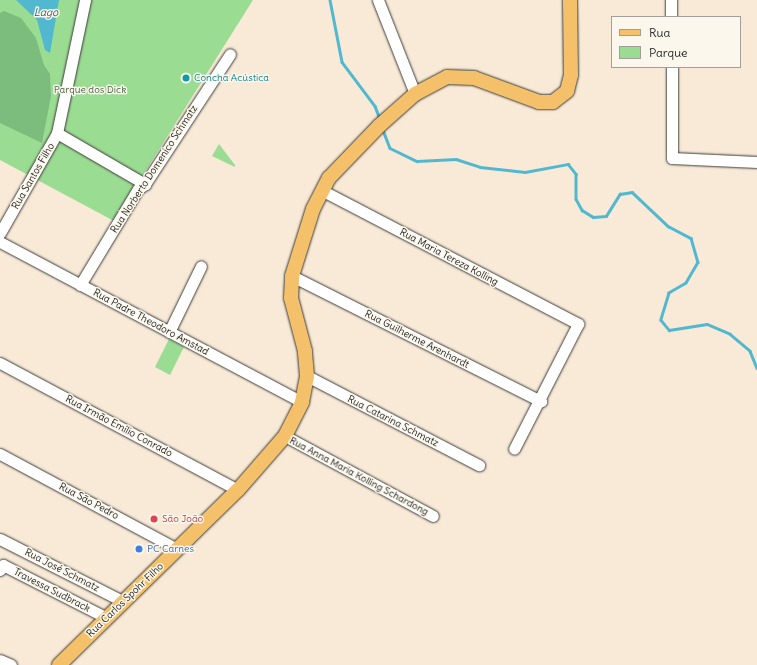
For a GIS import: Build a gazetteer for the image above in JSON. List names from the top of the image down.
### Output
{
  "streets": {
    "main road": ["Rua Carlos Spohr Filho"],
    "street": [
      "Rua Norberto Domenico Schmatz",
      "Rua Santos Filho",
      "Rua Maria Tereza Kolling",
      "Rua Padre Theodoro Amstad",
      "Rua Guilherme Arenhardt",
      "Rua Catarina Schmatz",
      "Rua Irmão Emílio Conrado",
      "Rua Anna Maria Kolling Schardong",
      "Rua São Pedro",
      "Rua José Schmatz",
      "Travessa Sudbrack"
    ]
  },
  "crossings": [
    ["Rua Norberto Domenico Schmatz", "Rua Padre Theodoro Amstad"],
    ["Rua Maria Tereza Kolling", "Rua Guilherme Arenhardt"],
    ["Rua Maria Tereza Kolling", "Rua Carlos Spohr Filho"],
    ["Rua Padre Theodoro Amstad", "Rua Carlos Spohr Filho"],
    ["Rua Guilherme Arenhardt", "Rua Carlos Spohr Filho"],
    ["Rua Catarina Schmatz", "Rua Carlos Spohr Filho"],
    ["Rua Irmão Emílio Conrado", "Rua Carlos Spohr Filho"],
    ["Rua Anna Maria Kolling Schardong", "Rua Carlos Spohr Filho"],
    ["Rua São Pedro", "Rua Carlos Spohr Filho"],
    ["Rua José Schmatz", "Rua Carlos Spohr Filho"],
    ["Travessa Sudbrack", "Rua Carlos Spohr Filho"]
  ],
  "water": ["Lago"],
  "parks": ["Parque dos Dick"],
  "places": ["Concha Acústica", "São João", "PC Carnes"],
  "legend": ["Rua", "Parque"]
}
